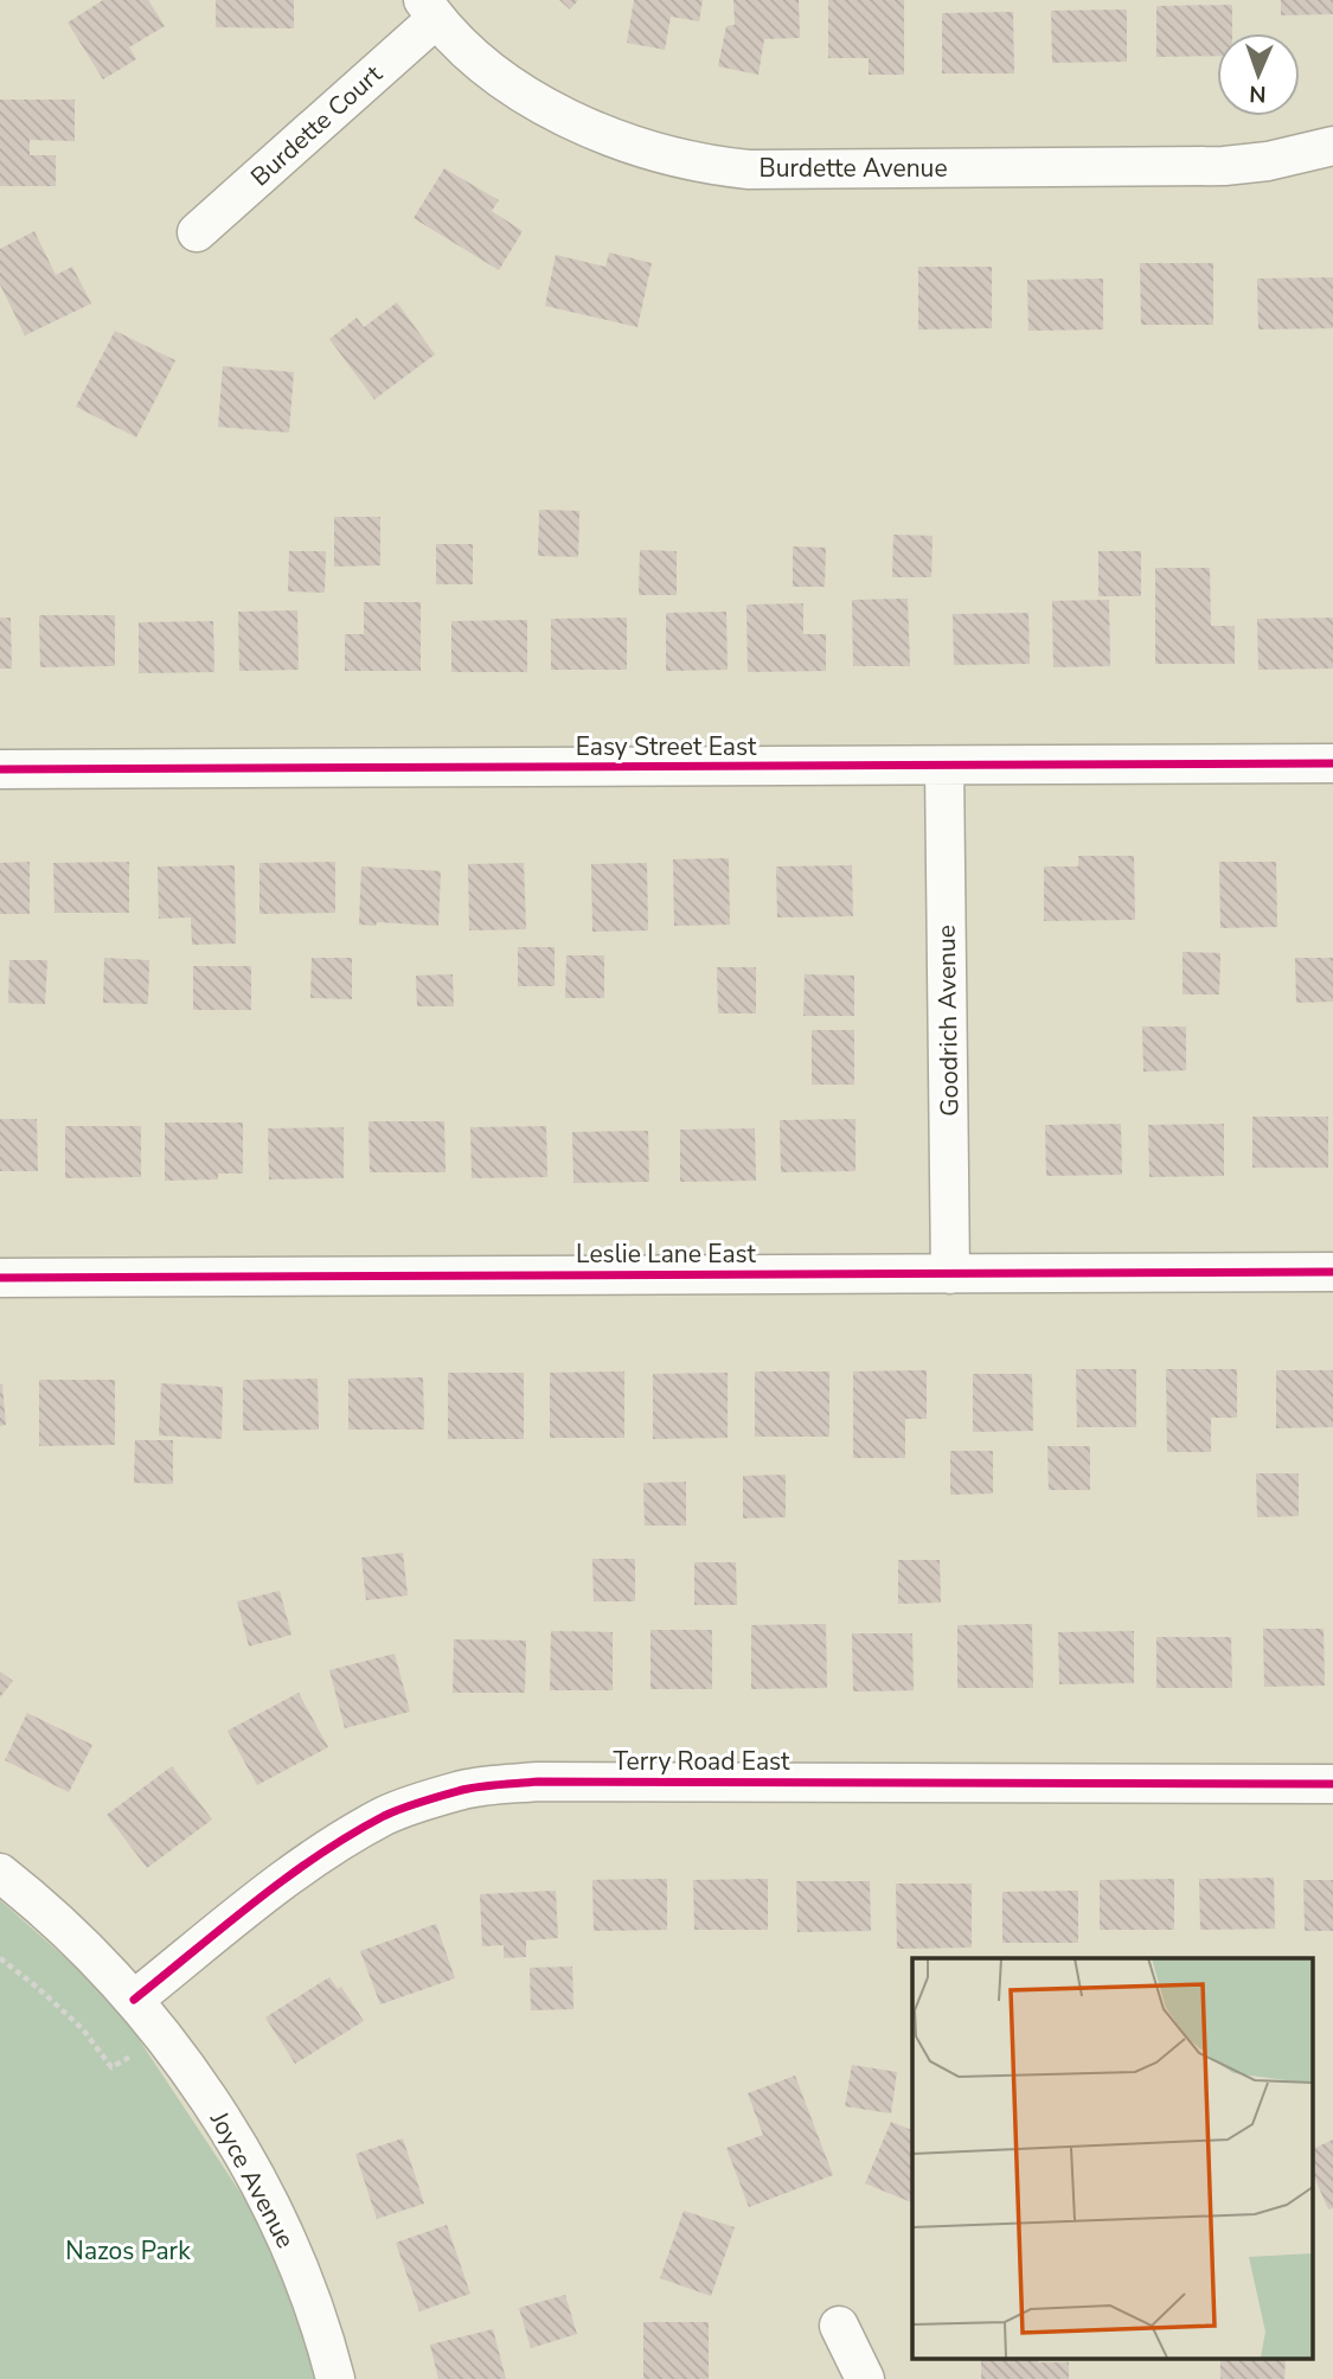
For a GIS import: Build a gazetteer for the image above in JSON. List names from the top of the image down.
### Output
{
  "streets": {
    "street": [
      "Burdette Court",
      "Burdette Avenue",
      "Easy Street East",
      "Goodrich Avenue",
      "Leslie Lane East",
      "Terry Road East",
      "Joyce Avenue"
    ]
  },
  "crossings": [
    ["Burdette Court", "Burdette Avenue"],
    ["Easy Street East", "Goodrich Avenue"],
    ["Goodrich Avenue", "Leslie Lane East"],
    ["Terry Road East", "Joyce Avenue"]
  ],
  "parks": ["Nazos Park"],
  "north": "bottom"
}
